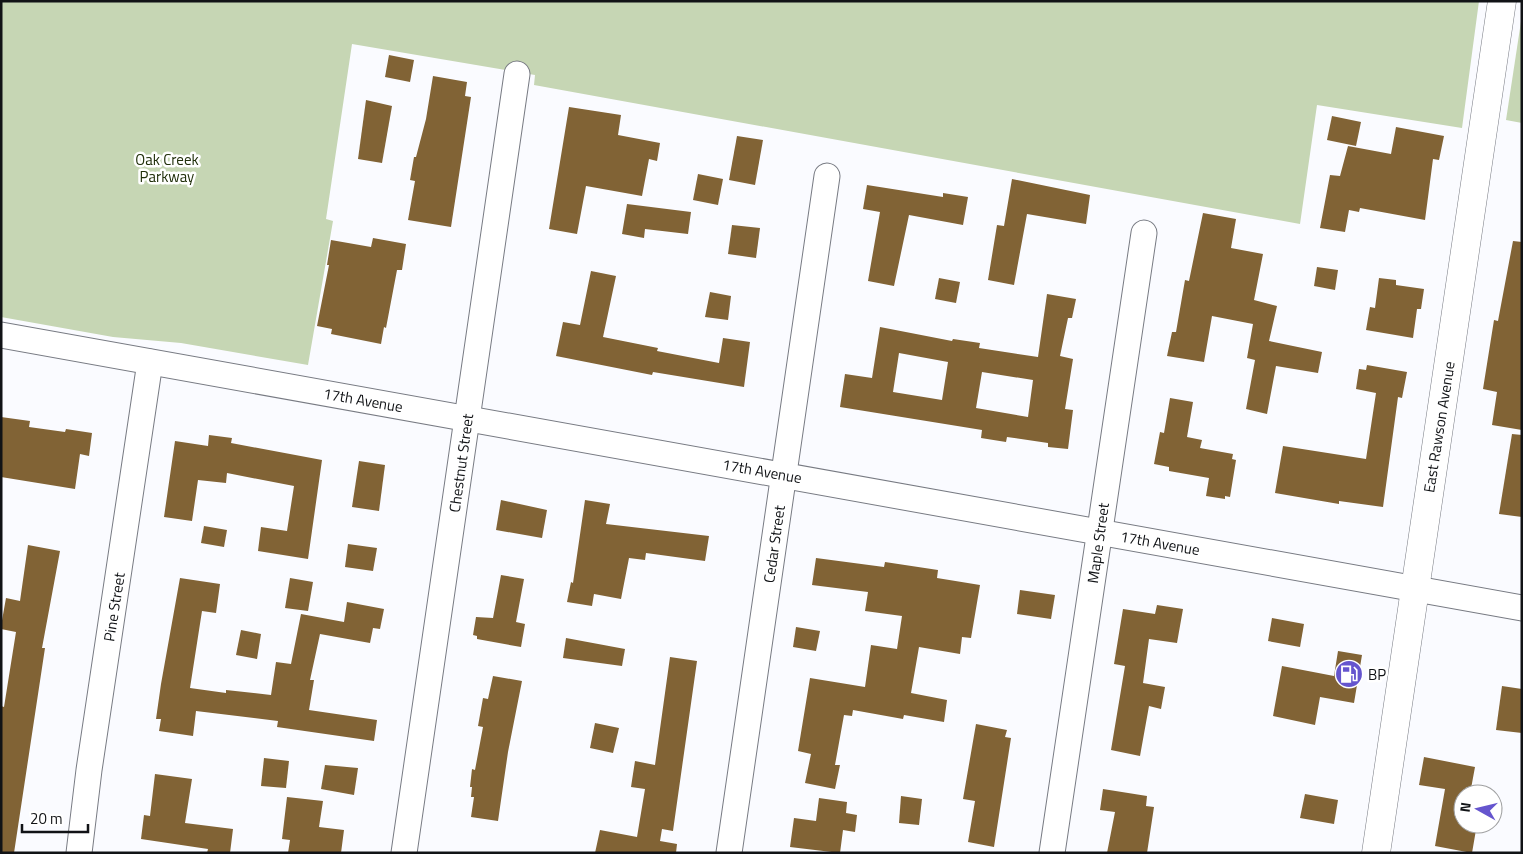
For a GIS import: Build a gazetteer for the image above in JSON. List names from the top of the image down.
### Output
{
  "streets": {
    "main road": ["East Rawson Avenue"],
    "street": [
      "17th Avenue",
      "Chestnut Street",
      "Maple Street",
      "Cedar Street",
      "Pine Street"
    ]
  },
  "crossings": [
    ["17th Avenue", "East Rawson Avenue"],
    ["17th Avenue", "Chestnut Street"],
    ["17th Avenue", "Maple Street"],
    ["17th Avenue", "Cedar Street"],
    ["17th Avenue", "Pine Street"]
  ],
  "parks": ["Oak Creek Parkway"],
  "places": {
    "fuel station": ["BP"]
  },
  "scale_bar": "20 m",
  "north": "left"
}
